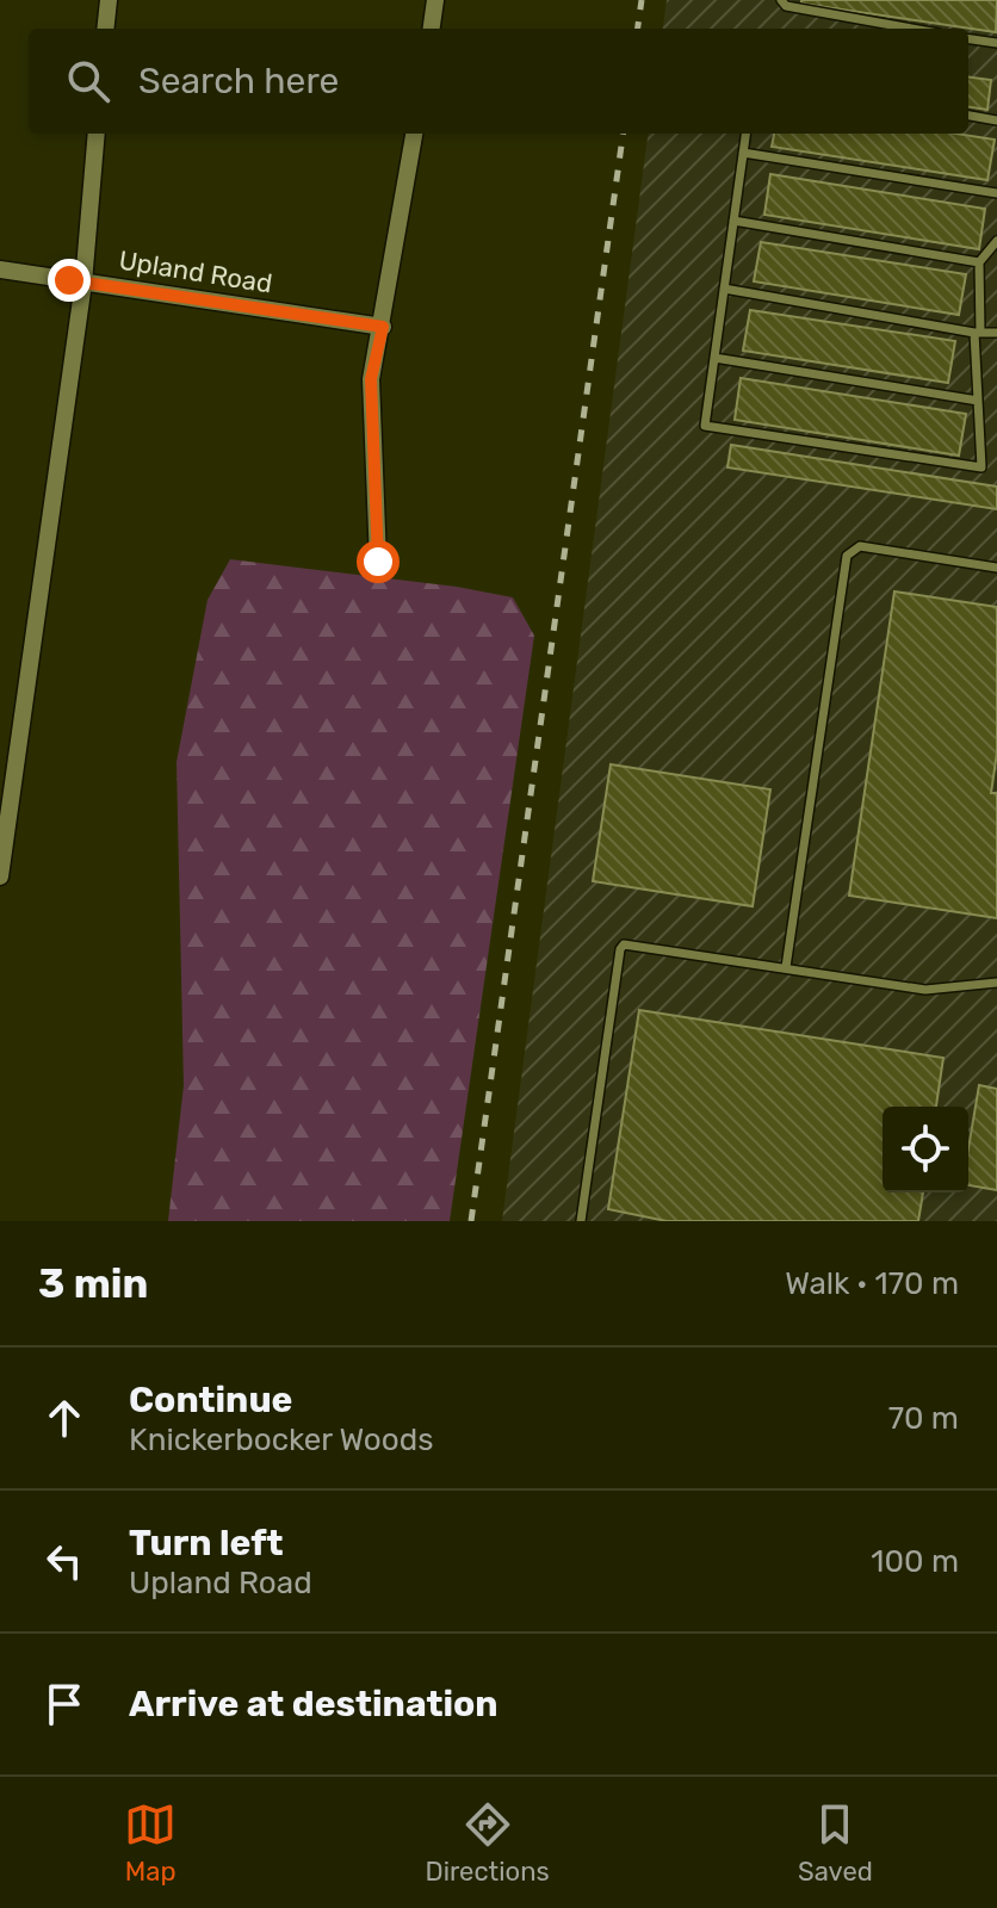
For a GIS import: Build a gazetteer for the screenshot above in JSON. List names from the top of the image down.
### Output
{
  "streets": {
    "street": ["Upland Road"]
  },
  "page": {
    "search": "Search here",
    "heading": ["3 min", "Walk · 170 m"],
    "list": [
      ["Continue", "Knickerbocker Woods", "70 m"],
      ["Turn left", "Upland Road", "100 m"],
      "Arrive at destination"
    ],
    "nav": ["Map", "Directions", "Saved"]
  }
}
